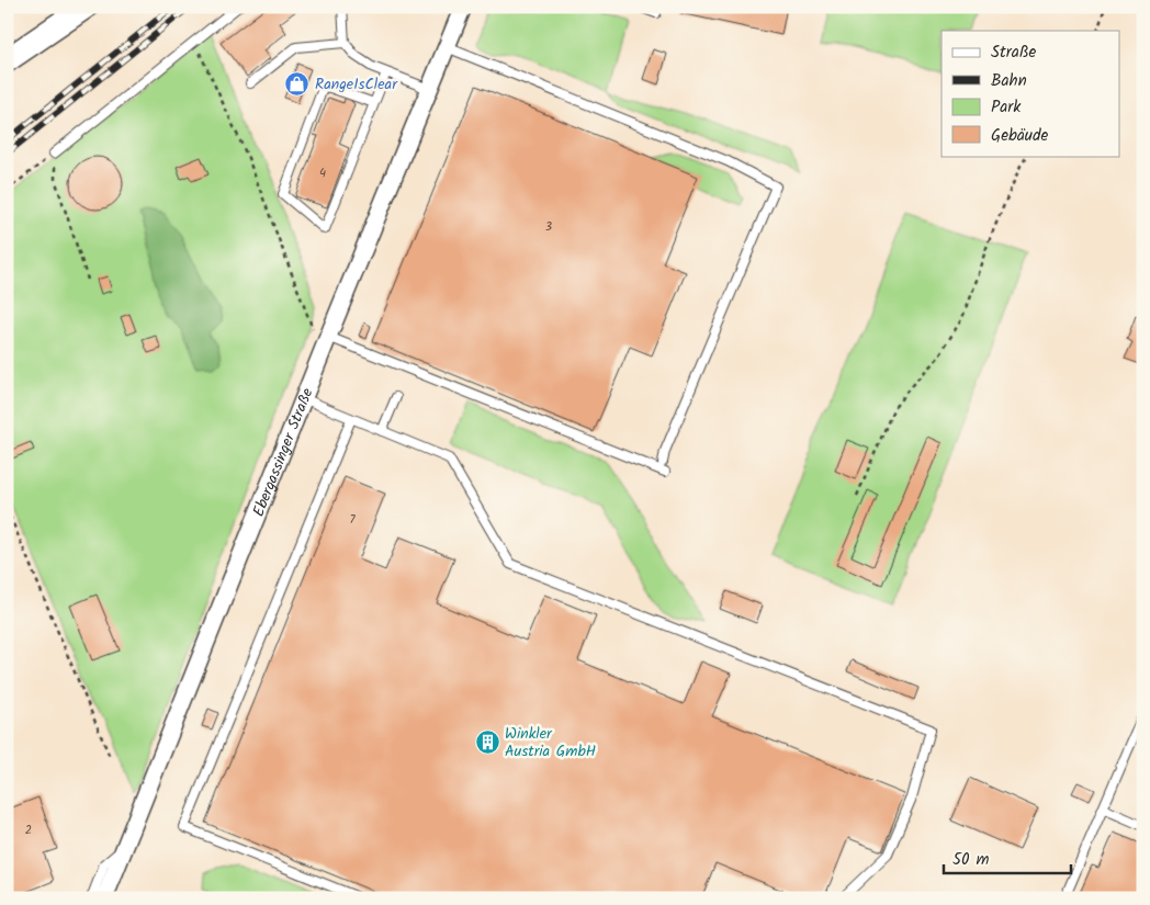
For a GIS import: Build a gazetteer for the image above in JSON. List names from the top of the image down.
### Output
{
  "streets": {
    "street": ["Ebergassinger Straße"]
  },
  "places": {
    "shop": ["RangeIsClear"],
    "building": ["Winkler Austria GmbH"]
  },
  "house_numbers": [
    "4",
    "3",
    "7",
    "2"
  ],
  "legend": [
    "Straße",
    "Bahn",
    "Park",
    "Gebäude"
  ],
  "scale_bar": "50 m"
}
